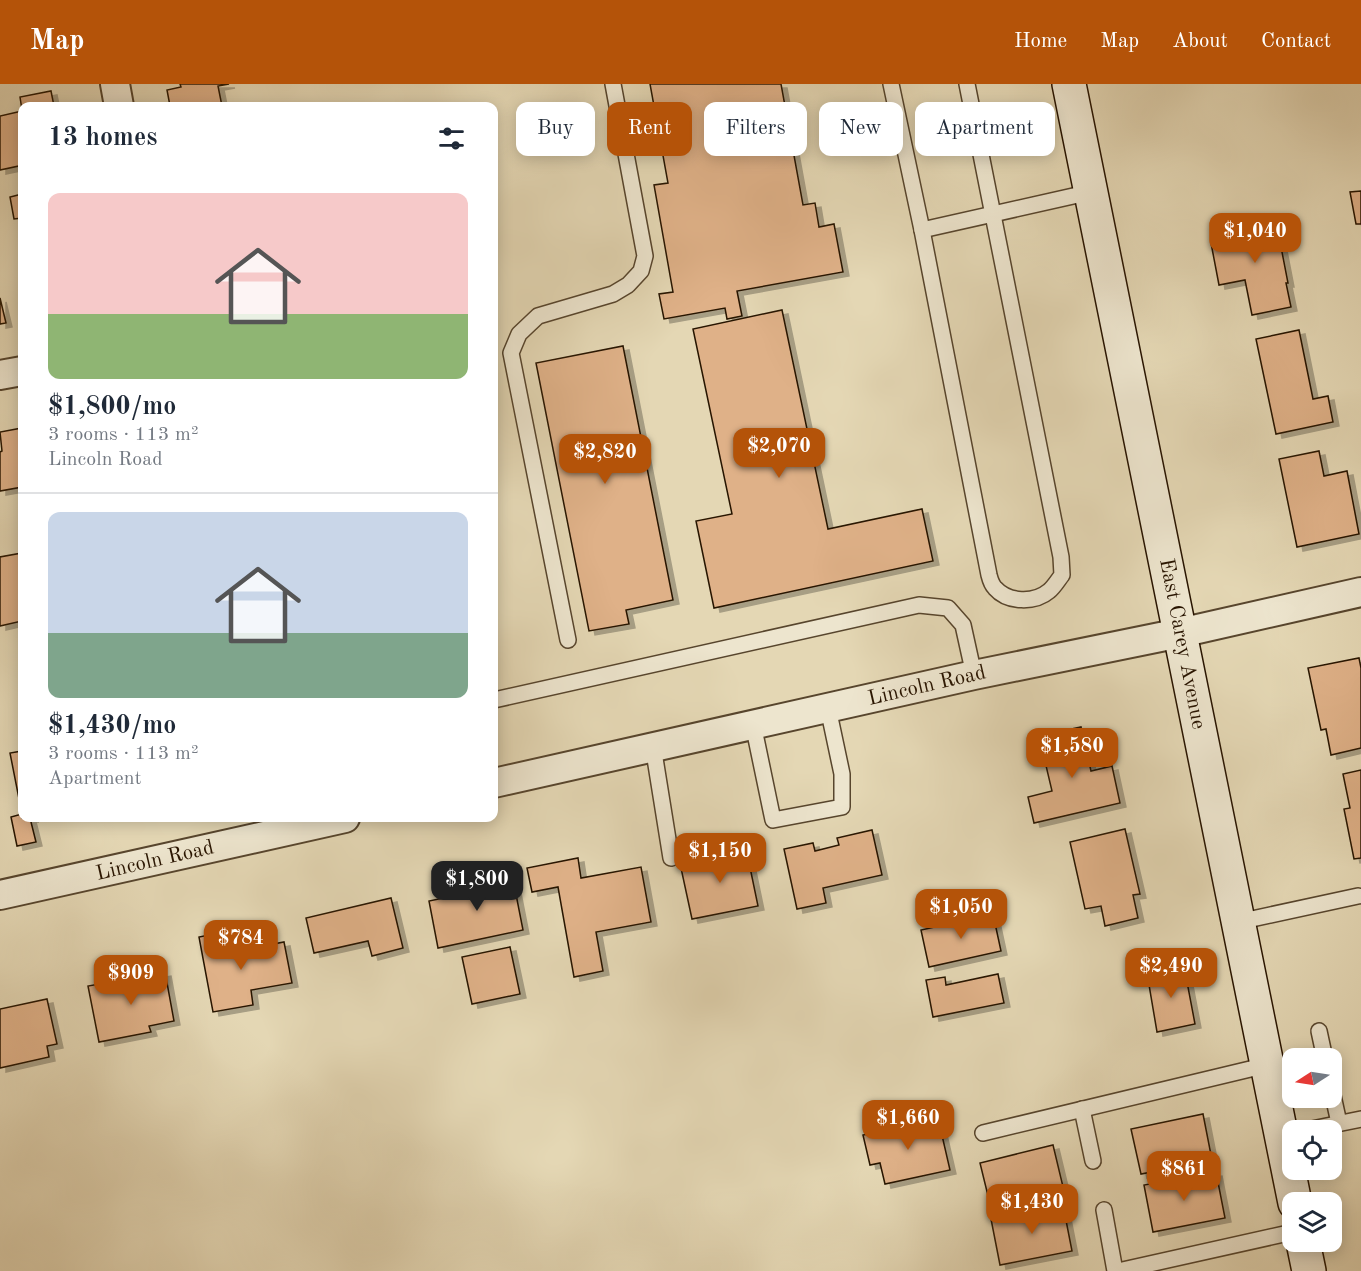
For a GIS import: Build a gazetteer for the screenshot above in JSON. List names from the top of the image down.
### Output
{
  "streets": {
    "main road": ["East Carey Avenue"],
    "street": ["Lincoln Road"]
  },
  "crossings": [
    ["East Carey Avenue", "Lincoln Road"]
  ],
  "north": "left",
  "page": {
    "header": "Map",
    "nav": [
      "Home",
      "Map",
      "About",
      "Contact"
    ],
    "chip": [
      "Buy",
      "Rent",
      "Filters",
      "New",
      "Apartment"
    ],
    "heading": "13 homes",
    "list": [
      {
        "name": "$1,800/mo",
        "note": "3 rooms · 113 m² · Lincoln Road"
      },
      {
        "name": "$1,430/mo",
        "note": "3 rooms · 113 m² · Apartment"
      }
    ],
    "price": [
      "$1,040",
      "$2,070",
      "$2,820",
      "$1,580",
      "$1,150",
      "$1,800",
      "$1,050",
      "$784",
      "$2,490",
      "$909",
      "$1,660",
      "$861",
      "$1,430"
    ]
  }
}
